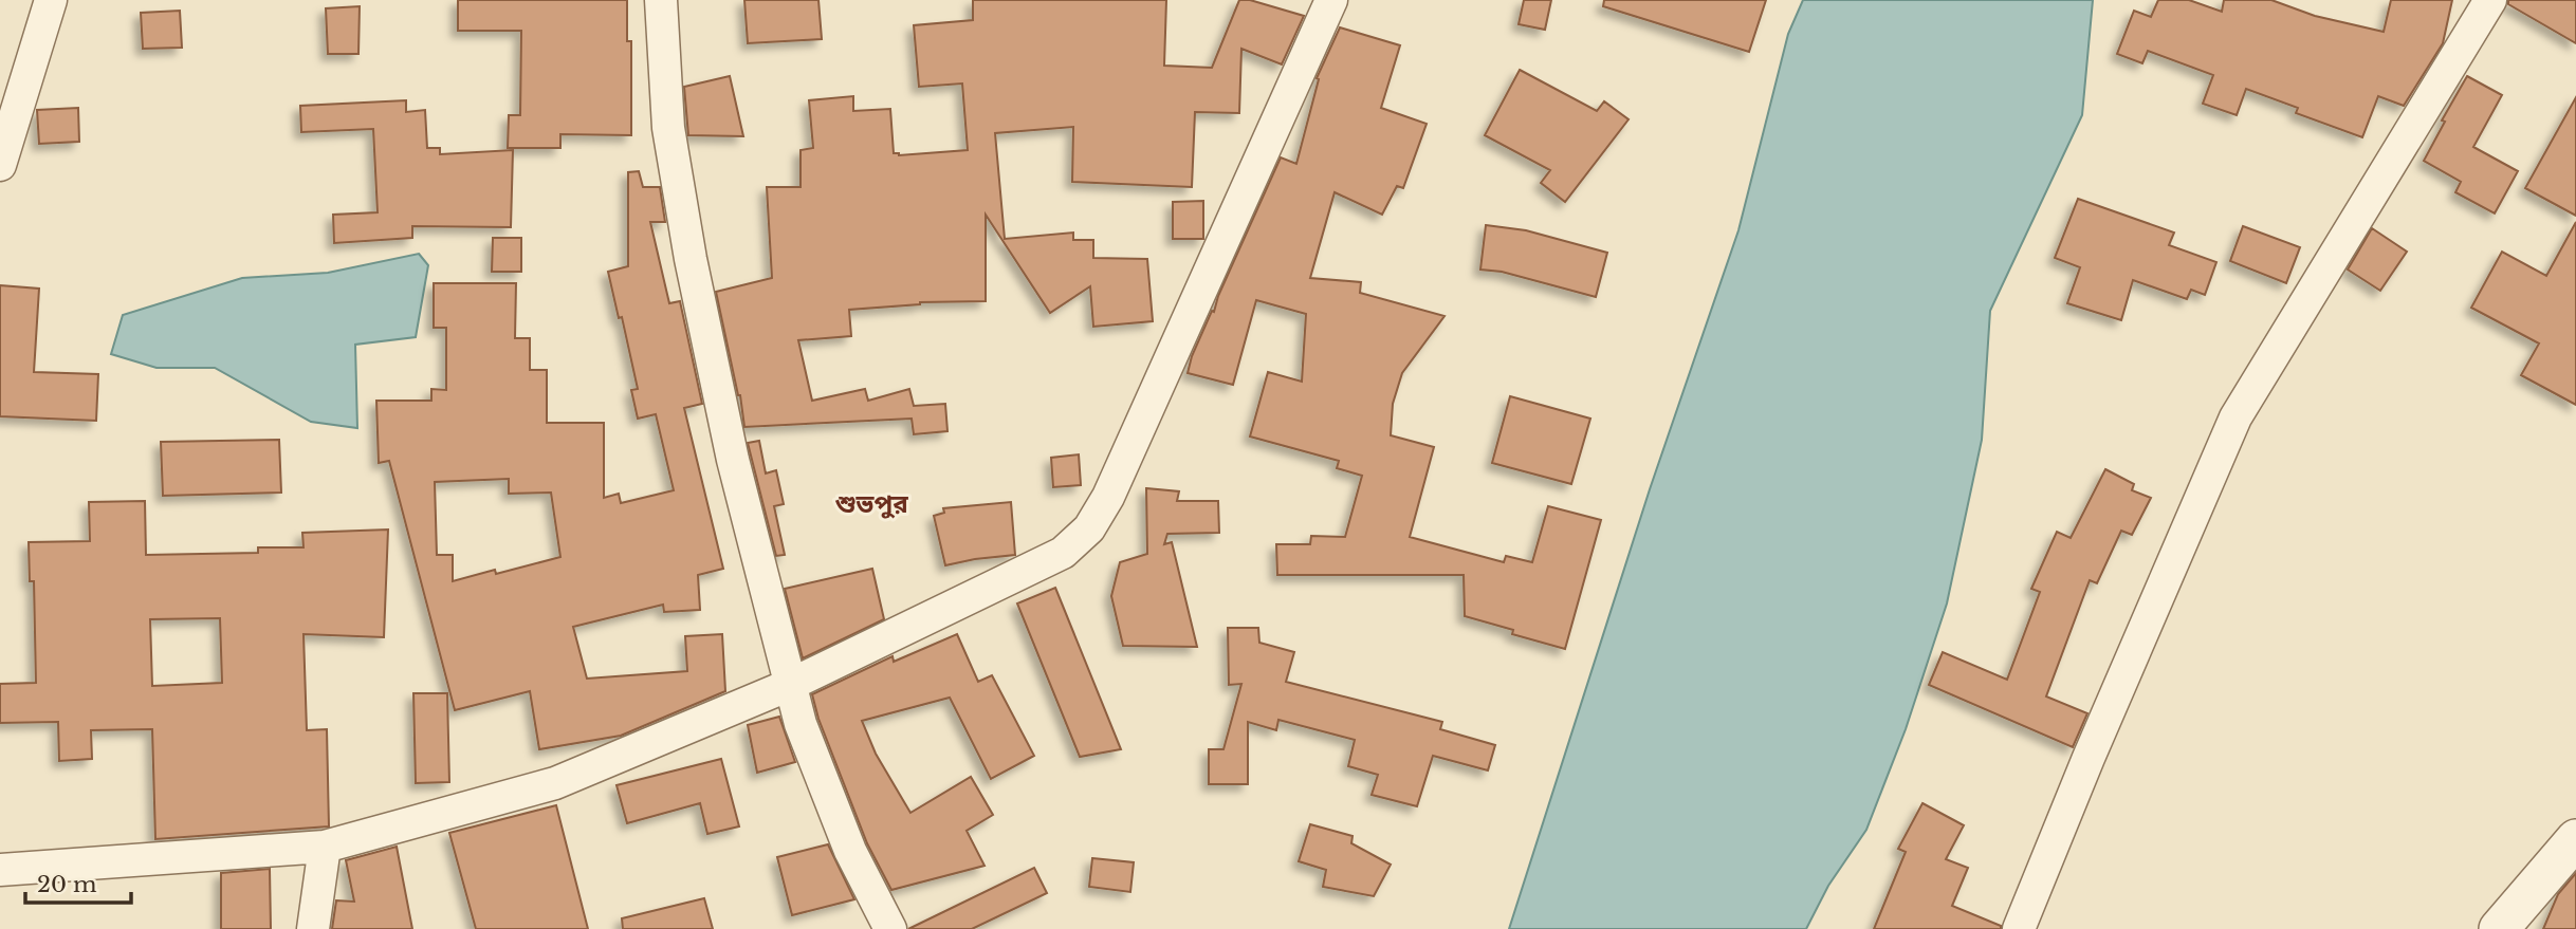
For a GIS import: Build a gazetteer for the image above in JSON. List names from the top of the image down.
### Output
{
  "districts": ["শুভপুর"],
  "scale_bar": "20 m"
}
